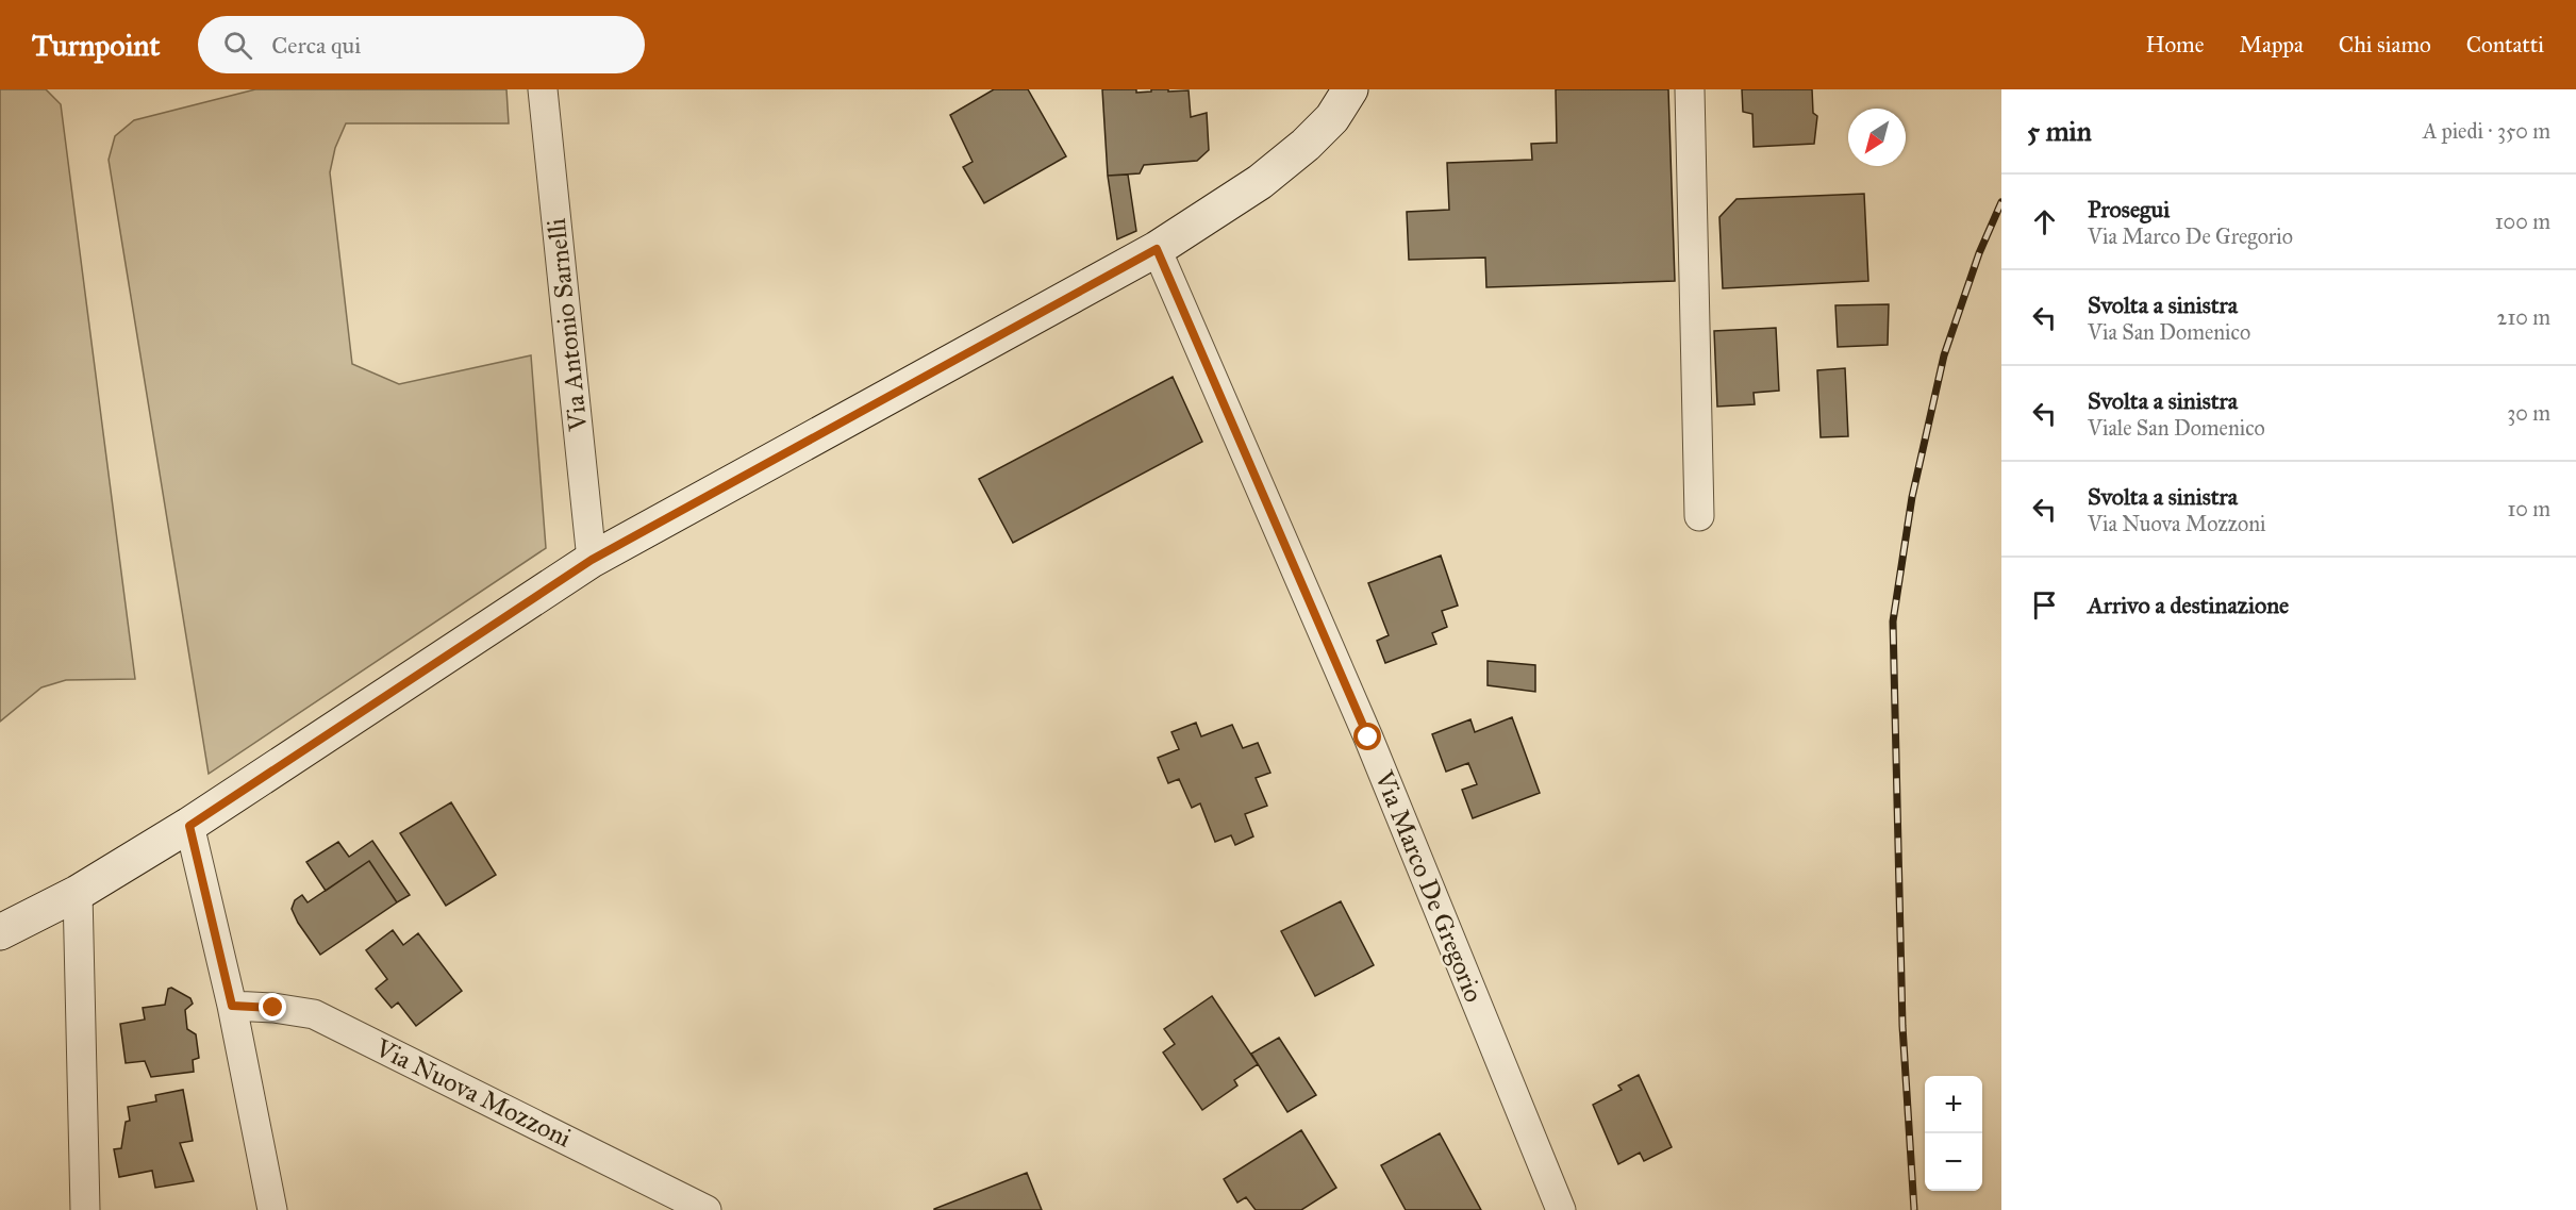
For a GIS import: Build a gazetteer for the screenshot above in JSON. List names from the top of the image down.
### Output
{
  "streets": {
    "street": ["Via Antonio Sarnelli", "Via Marco De Gregorio", "Via Nuova Mozzoni"]
  },
  "north": "bottom left",
  "page": {
    "header": "Turnpoint",
    "search": "Cerca qui",
    "nav": [
      "Home",
      "Mappa",
      "Chi siamo",
      "Contatti"
    ],
    "heading": ["5 min", "A piedi · 350 m"],
    "list": [
      ["Prosegui", "Via Marco De Gregorio", "100 m"],
      ["Svolta a sinistra", "Via San Domenico", "210 m"],
      ["Svolta a sinistra", "Viale San Domenico", "30 m"],
      ["Svolta a sinistra", "Via Nuova Mozzoni", "10 m"],
      "Arrivo a destinazione"
    ],
    "map_buttons": ["+", "−"]
  }
}
